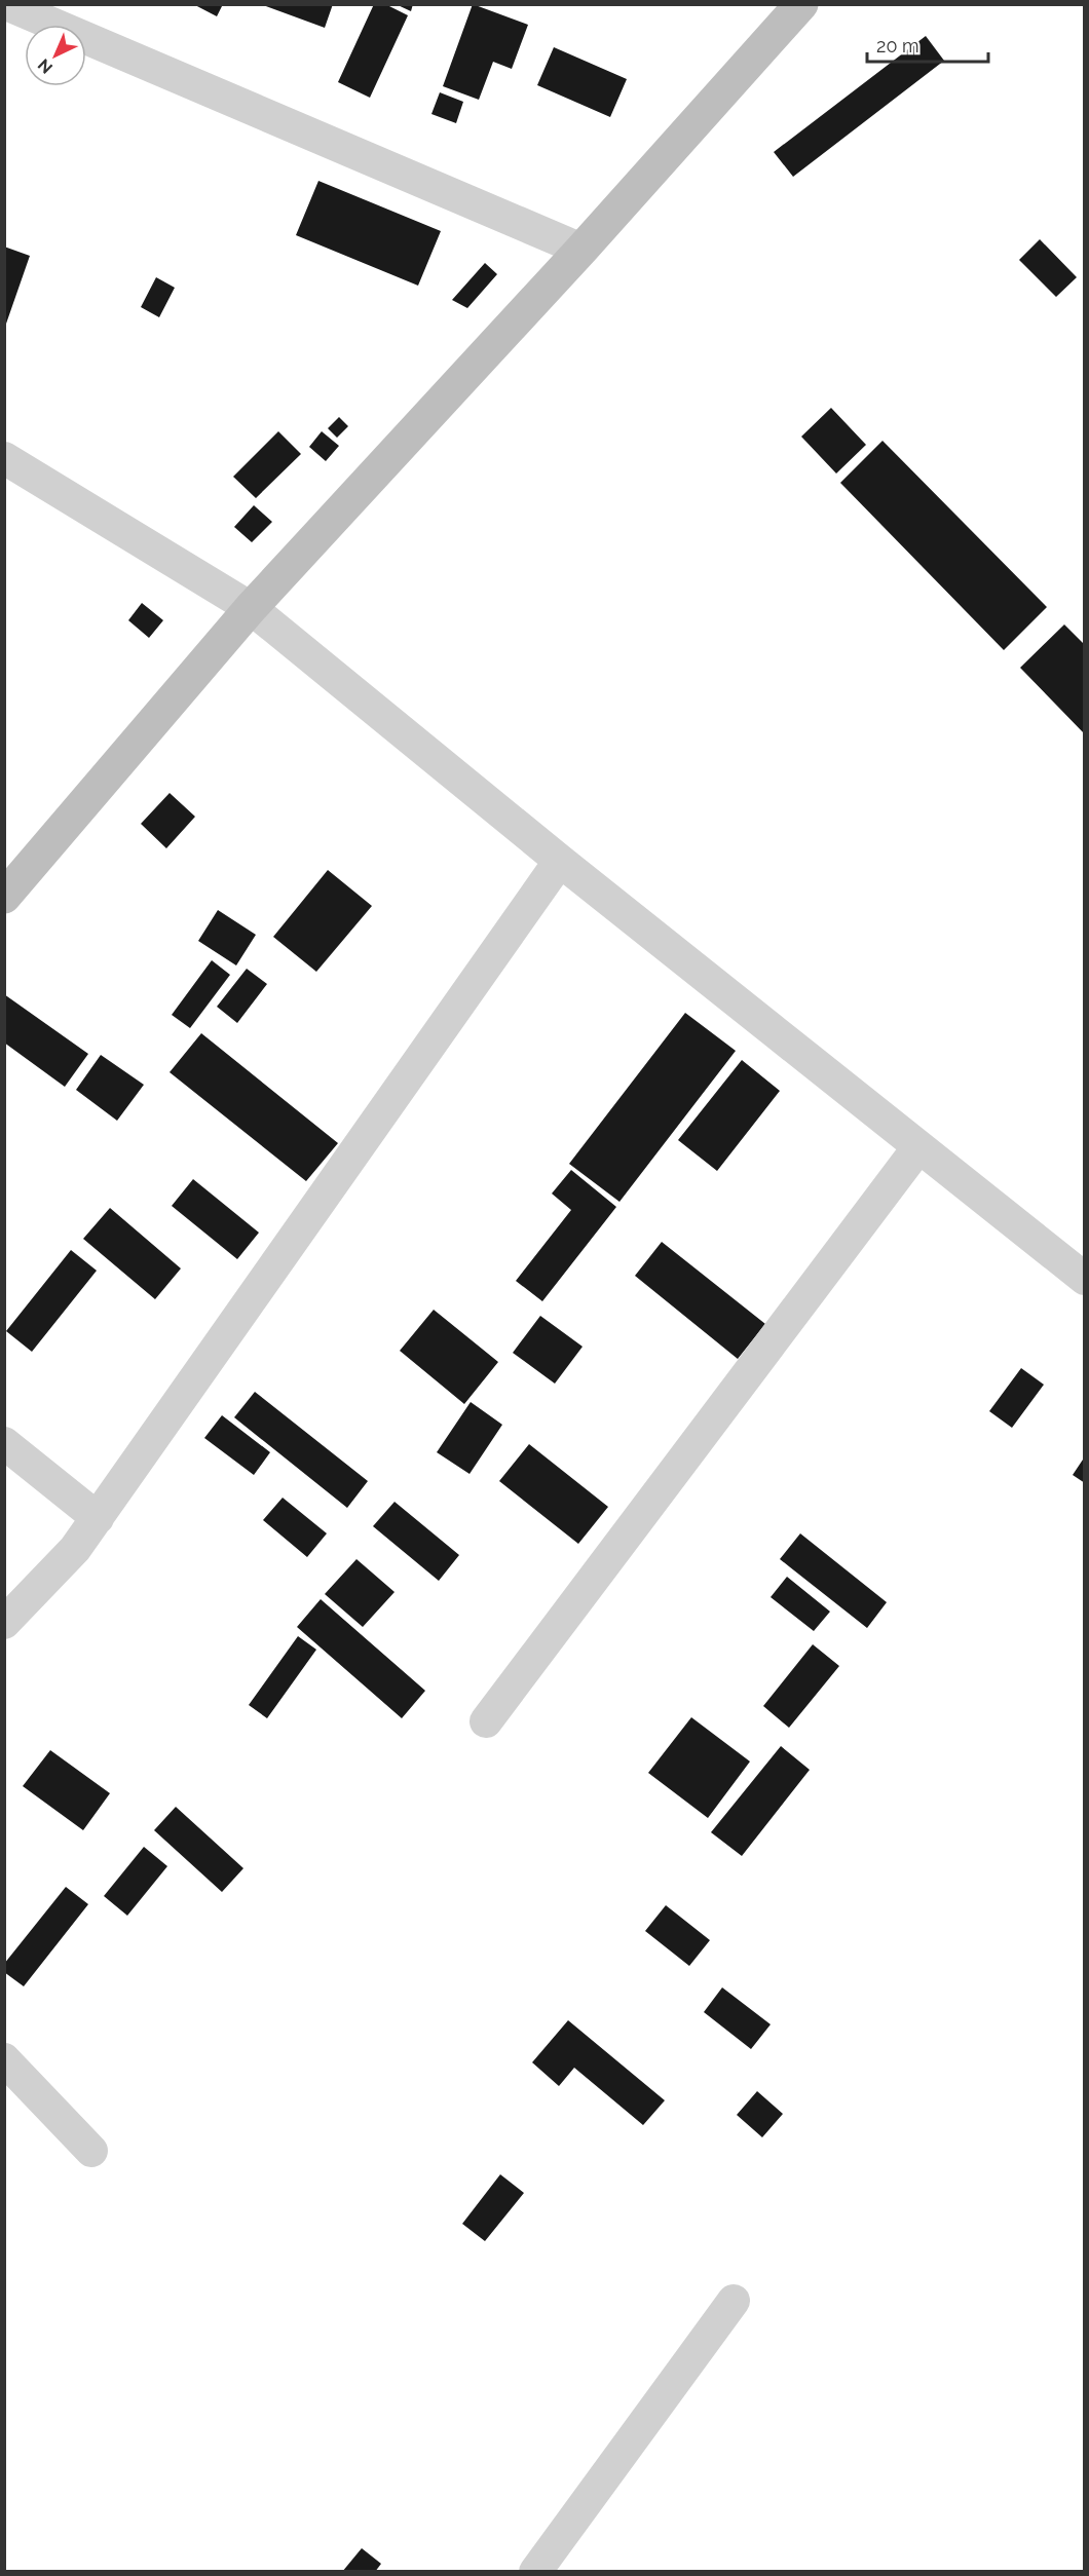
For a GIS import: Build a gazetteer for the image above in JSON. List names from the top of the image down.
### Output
{
  "scale_bar": "20 m",
  "north": "bottom left"
}
